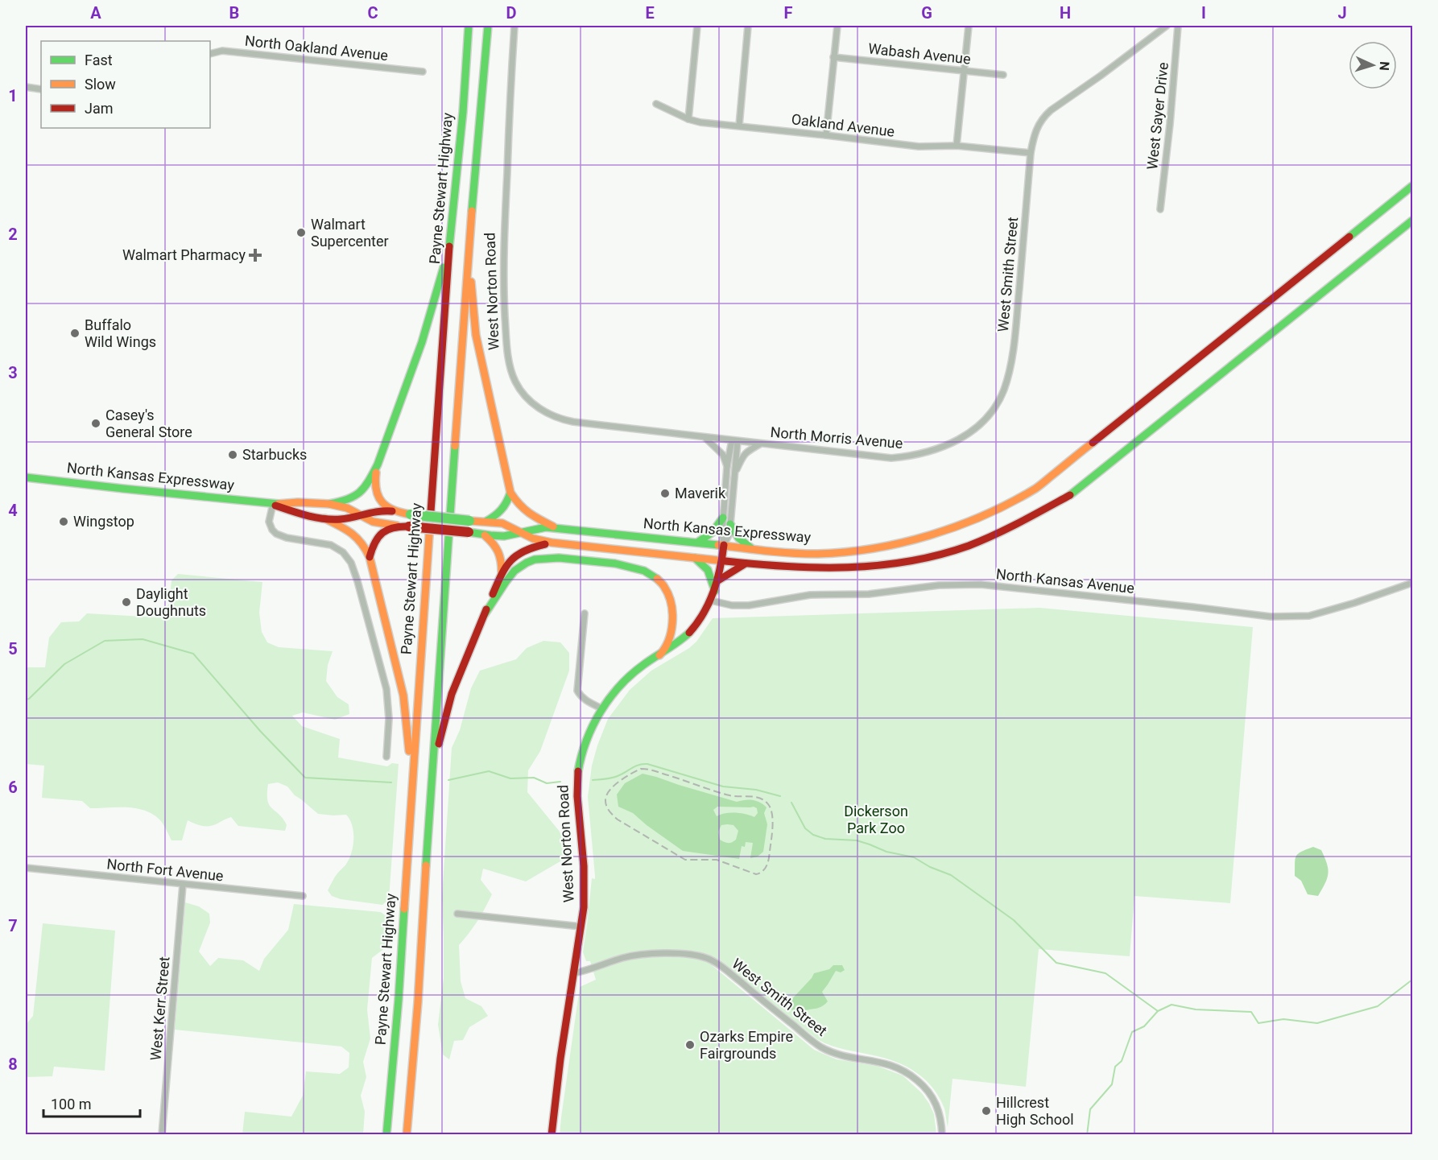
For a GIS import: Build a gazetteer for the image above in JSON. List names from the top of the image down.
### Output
{
  "streets": {
    "main road": ["Payne Stewart Highway", "West Norton Road", "North Kansas Expressway"],
    "street": [
      "North Oakland Avenue",
      "Wabash Avenue",
      "West Sayer Drive",
      "Oakland Avenue",
      "West Smith Street",
      "North Morris Avenue",
      "North Kansas Avenue",
      "North Fort Avenue",
      "West Kerr Street"
    ]
  },
  "crossings": [
    ["Oakland Avenue", "West Smith Street"],
    ["West Smith Street", "West Norton Road"],
    ["West Smith Street", "North Morris Avenue"],
    ["West Norton Road", "North Morris Avenue"],
    ["West Norton Road", "North Kansas Expressway"],
    ["West Norton Road", "North Kansas Avenue"],
    ["North Fort Avenue", "West Kerr Street"]
  ],
  "parks": ["Dickerson Park Zoo"],
  "places": {
    "other": [
      "Walmart Supercenter",
      "Buffalo Wild Wings",
      "Casey's General Store",
      "Starbucks",
      "Maverik",
      "Wingstop",
      "Daylight Doughnuts",
      "Ozarks Empire Fairgrounds",
      "Hillcrest High School"
    ],
    "health": ["Walmart Pharmacy"]
  },
  "legend": ["Fast", "Slow", "Jam"],
  "scale_bar": "100 m",
  "north": "right",
  "grid": {
    "columns": [
      "A",
      "B",
      "C",
      "D",
      "E",
      "F",
      "G",
      "H",
      "I",
      "J"
    ],
    "rows": [
      "1",
      "2",
      "3",
      "4",
      "5",
      "6",
      "7",
      "8"
    ]
  }
}
